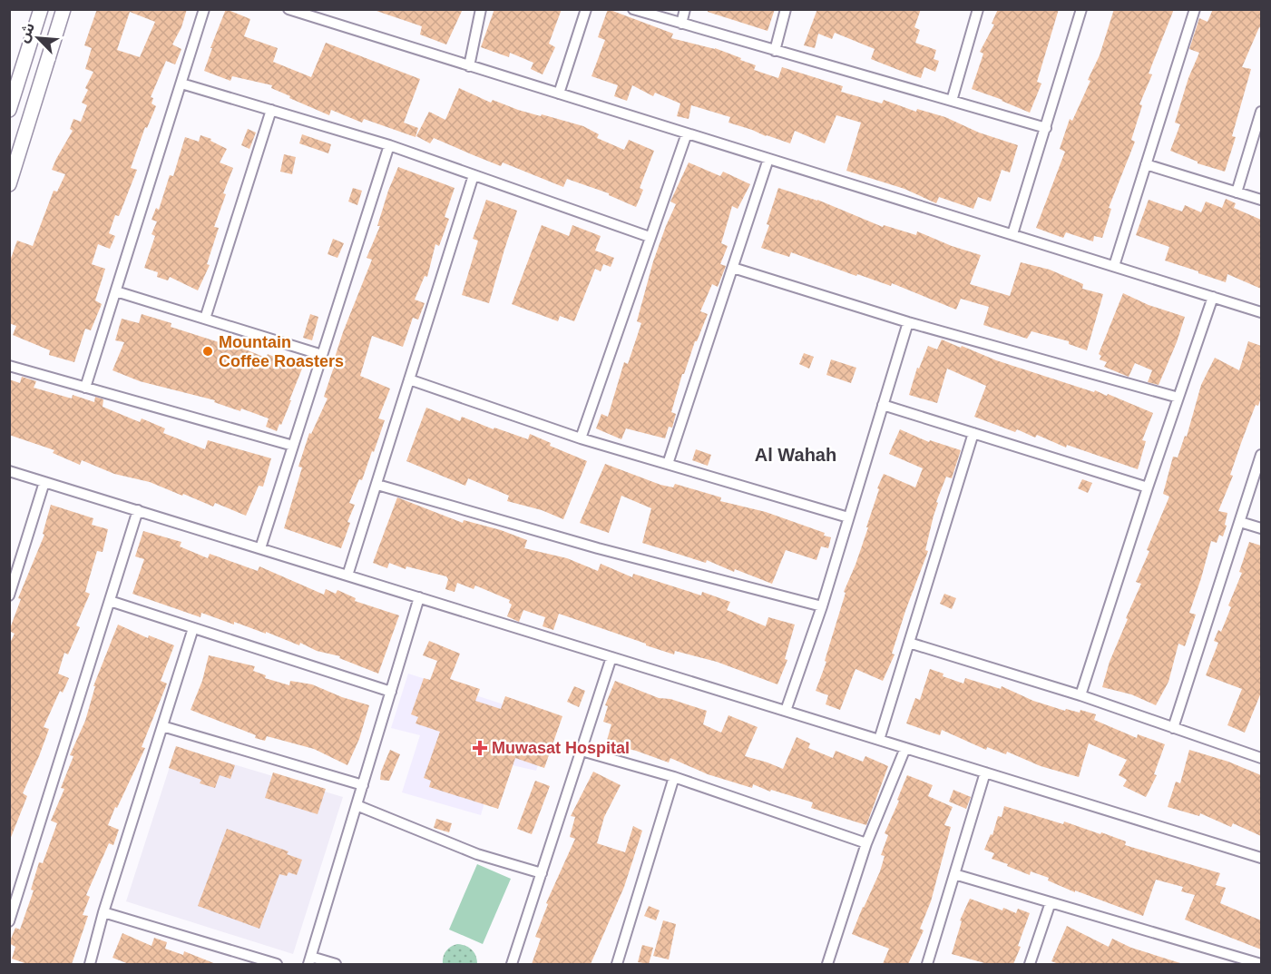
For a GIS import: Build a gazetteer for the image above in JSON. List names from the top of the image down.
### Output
{
  "districts": ["Al Wahah"],
  "places": {
    "other": ["Mountain Coffee Roasters"],
    "health": ["Muwasat Hospital"]
  },
  "north": "top left"
}
